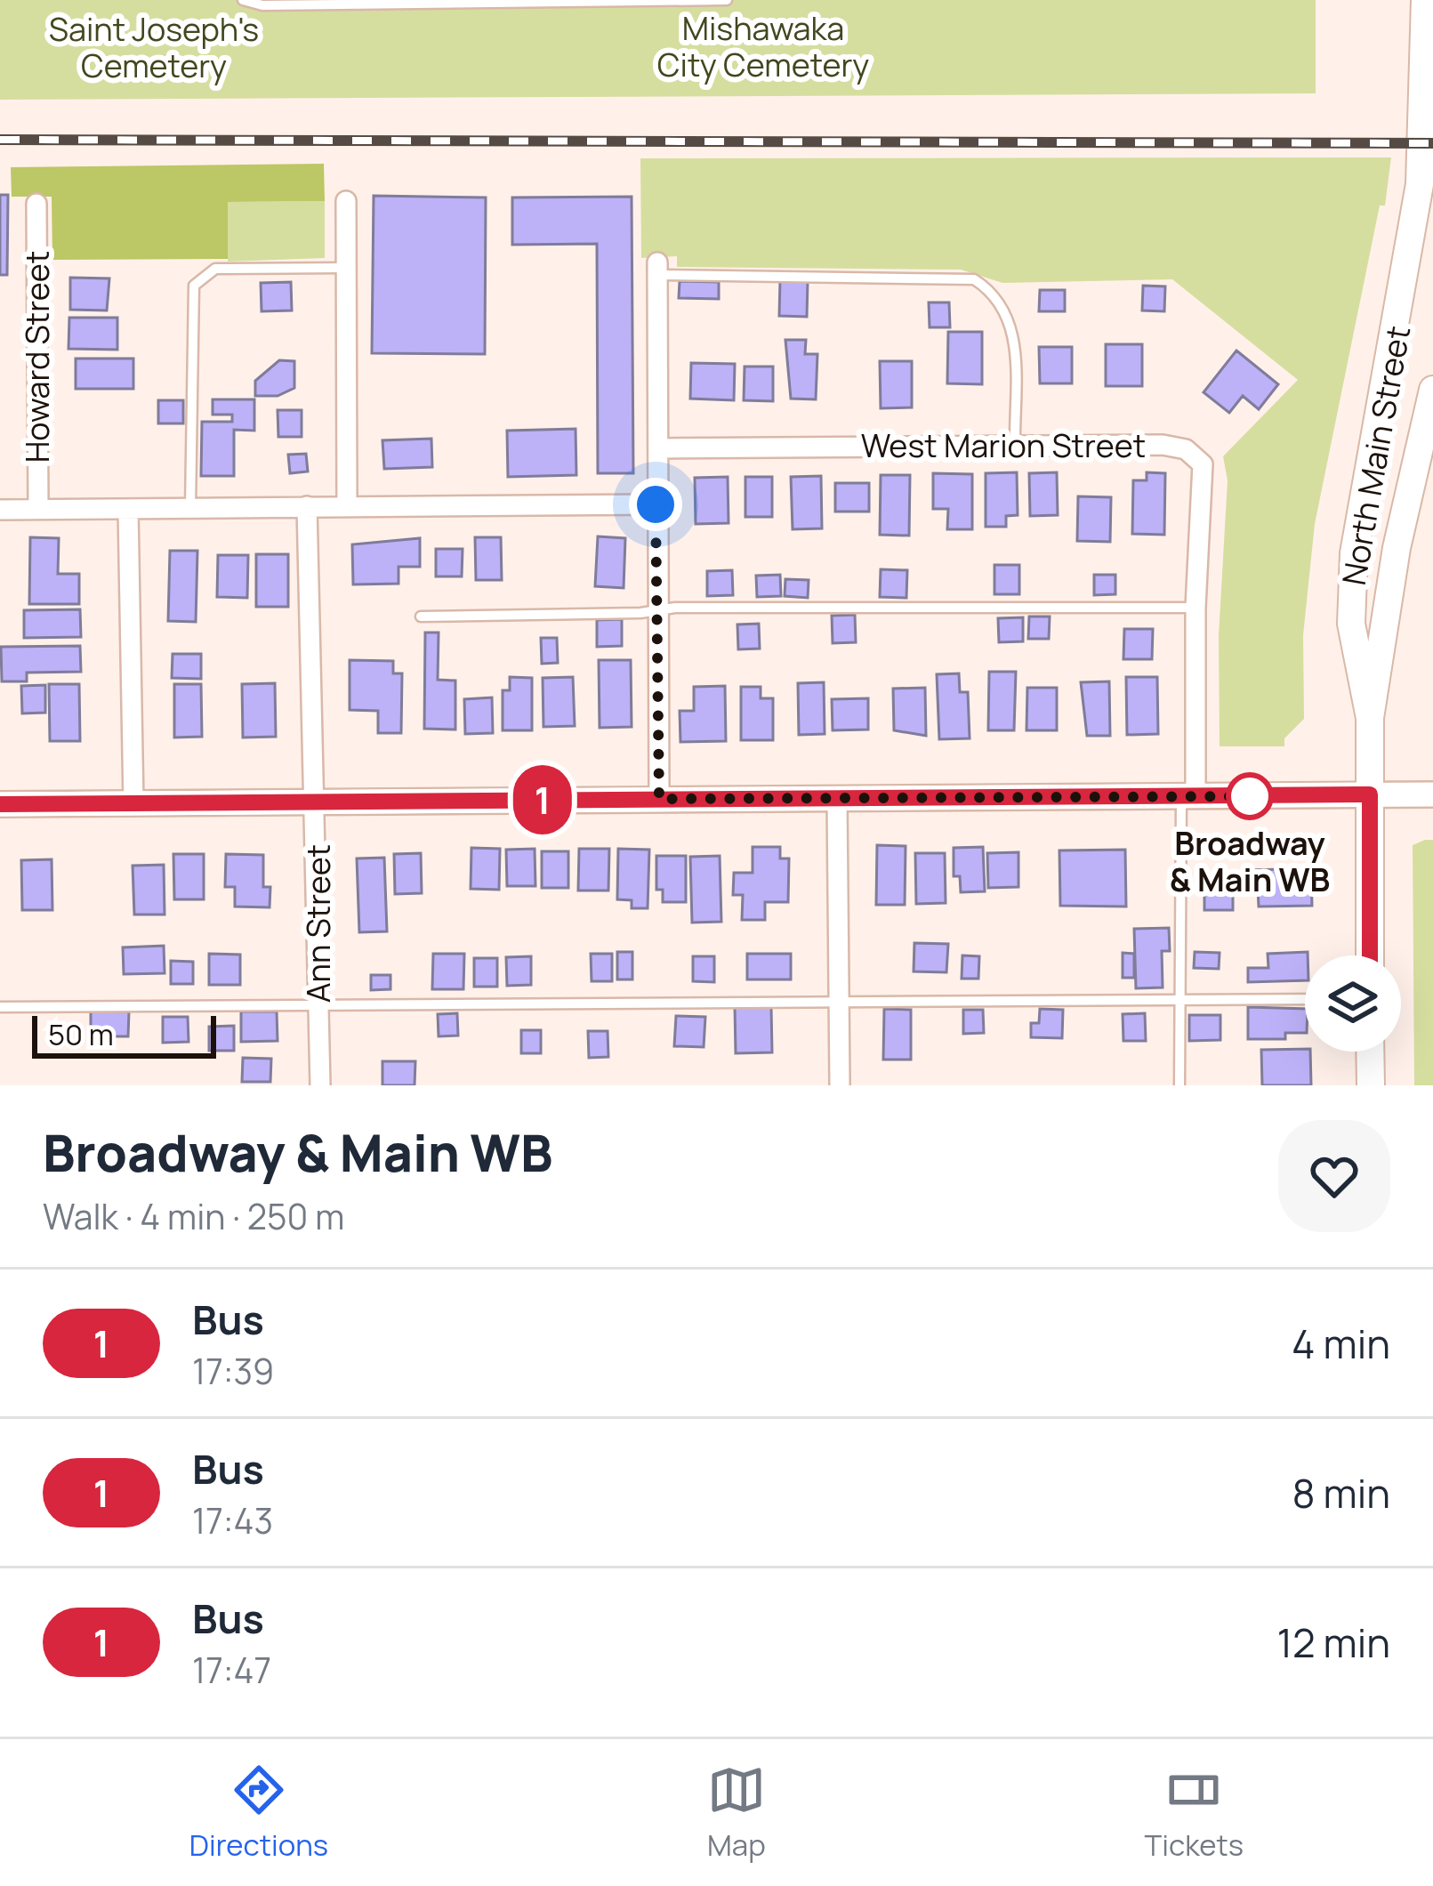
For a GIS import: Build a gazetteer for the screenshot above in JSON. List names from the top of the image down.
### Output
{
  "streets": {
    "main road": ["North Main Street"],
    "street": ["Howard Street", "West Marion Street", "Ann Street"]
  },
  "parks": ["Mishawaka City Cemetery", "Saint Joseph's Cemetery"],
  "places": ["Broadway & Main WB"],
  "lines": ["bus line 1"],
  "scale_bar": "50 m",
  "page": {
    "on_map": "1",
    "scale": "50 m",
    "heading": ["Broadway & Main WB", "Walk · 4 min · 250 m"],
    "list": [
      {
        "mark": "1",
        "name": "Bus",
        "note": "17:39",
        "value": "4 min"
      },
      {
        "mark": "1",
        "name": "Bus",
        "note": "17:43",
        "value": "8 min"
      },
      {
        "mark": "1",
        "name": "Bus",
        "note": "17:47",
        "value": "12 min"
      }
    ],
    "tabs": ["Directions", "Map", "Tickets"]
  }
}
